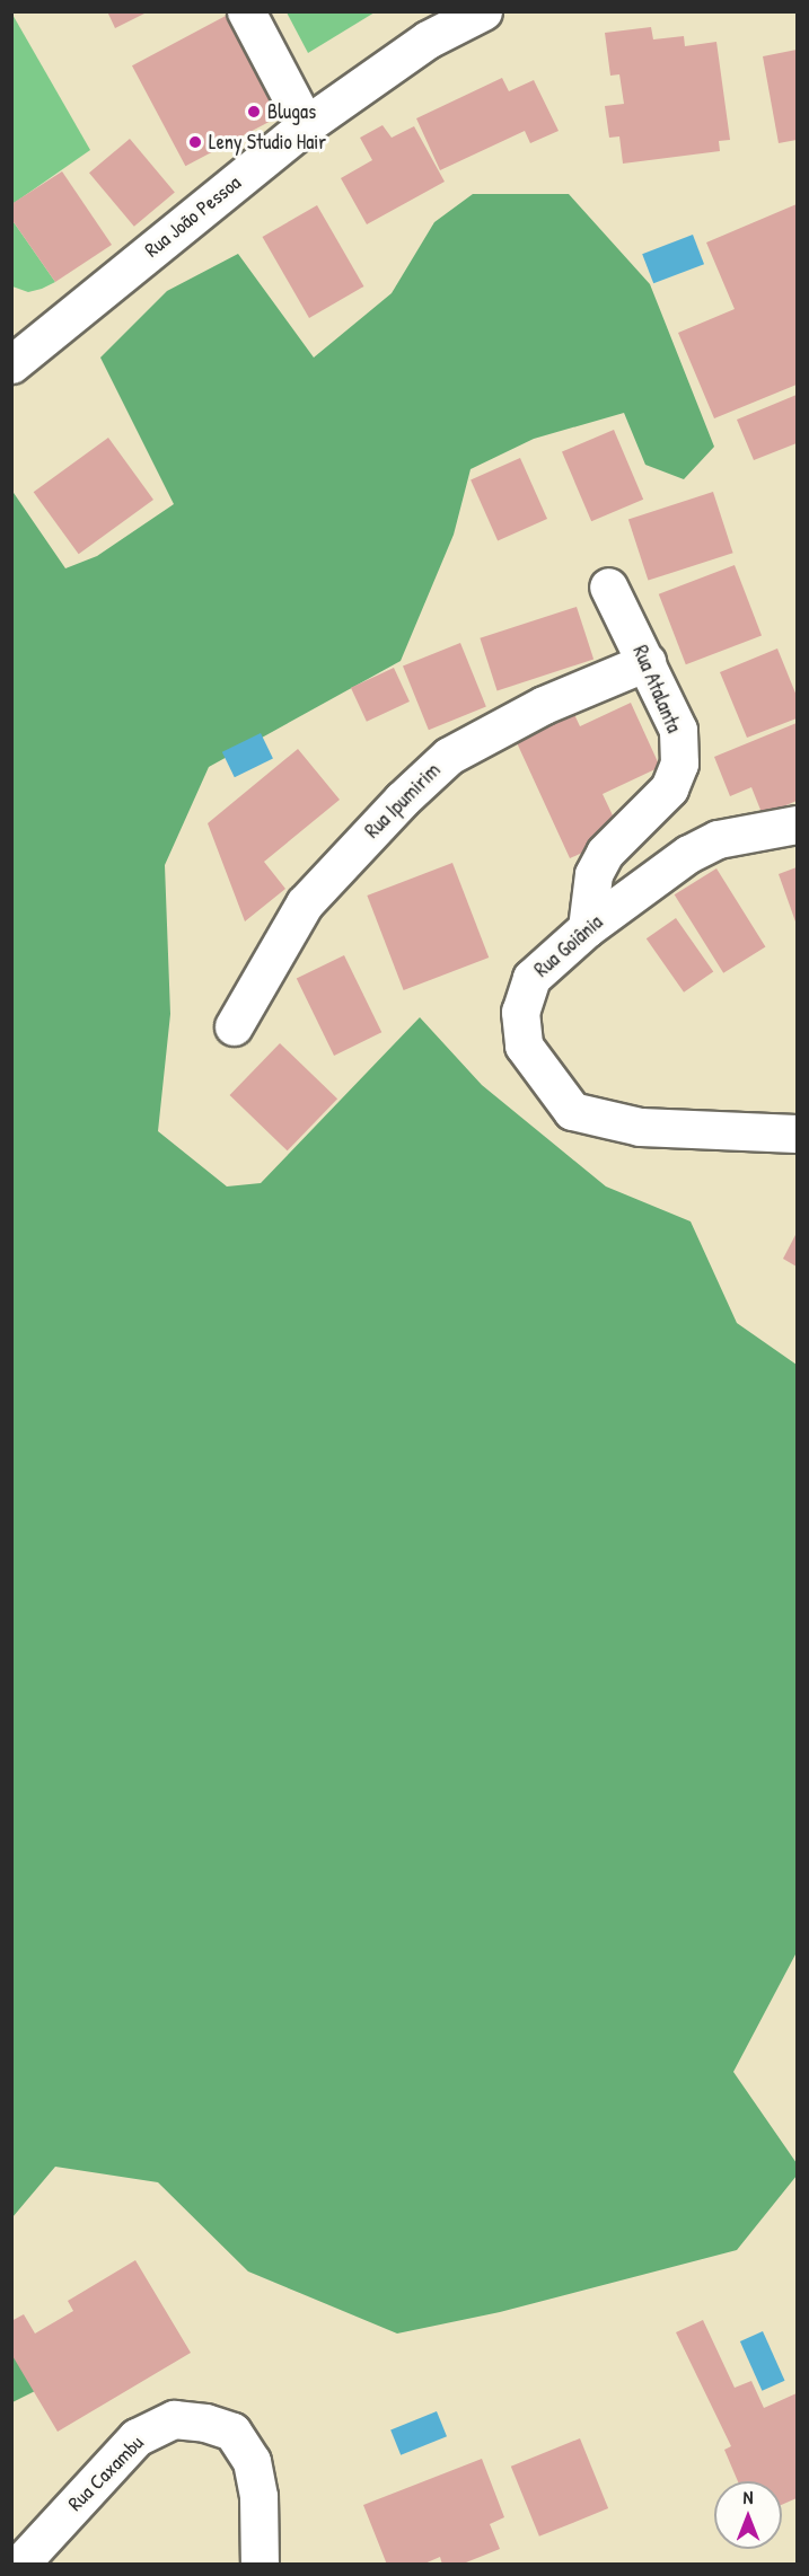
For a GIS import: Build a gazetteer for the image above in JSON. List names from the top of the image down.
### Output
{
  "streets": {
    "street": [
      "Rua João Pessoa",
      "Rua Atalanta",
      "Rua Ipumirim",
      "Rua Goiânia",
      "Rua Caxambu"
    ]
  },
  "crossings": [
    ["Rua Atalanta", "Rua Ipumirim"],
    ["Rua Atalanta", "Rua Goiânia"]
  ],
  "places": ["Blugas", "Leny Studio Hair"],
  "north": "top"
}
